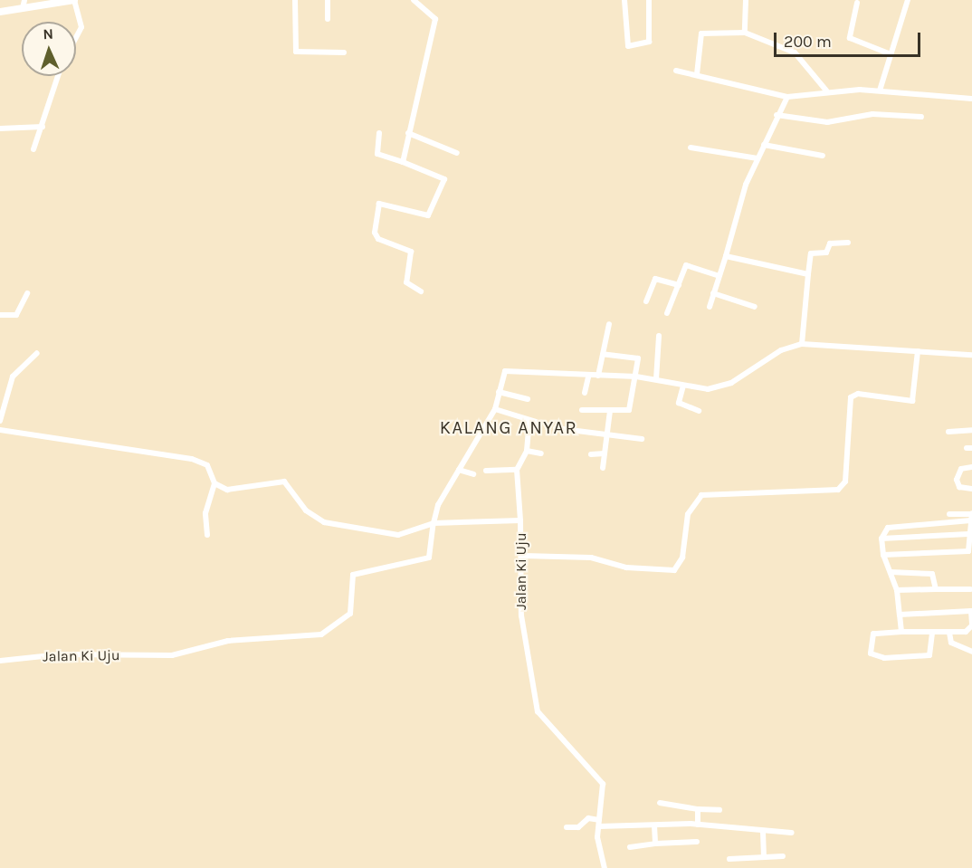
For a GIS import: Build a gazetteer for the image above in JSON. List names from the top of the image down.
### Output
{
  "streets": {
    "street": ["Jalan Ki Uju"]
  },
  "districts": ["KALANG ANYAR"],
  "scale_bar": "200 m",
  "north": "top"
}
